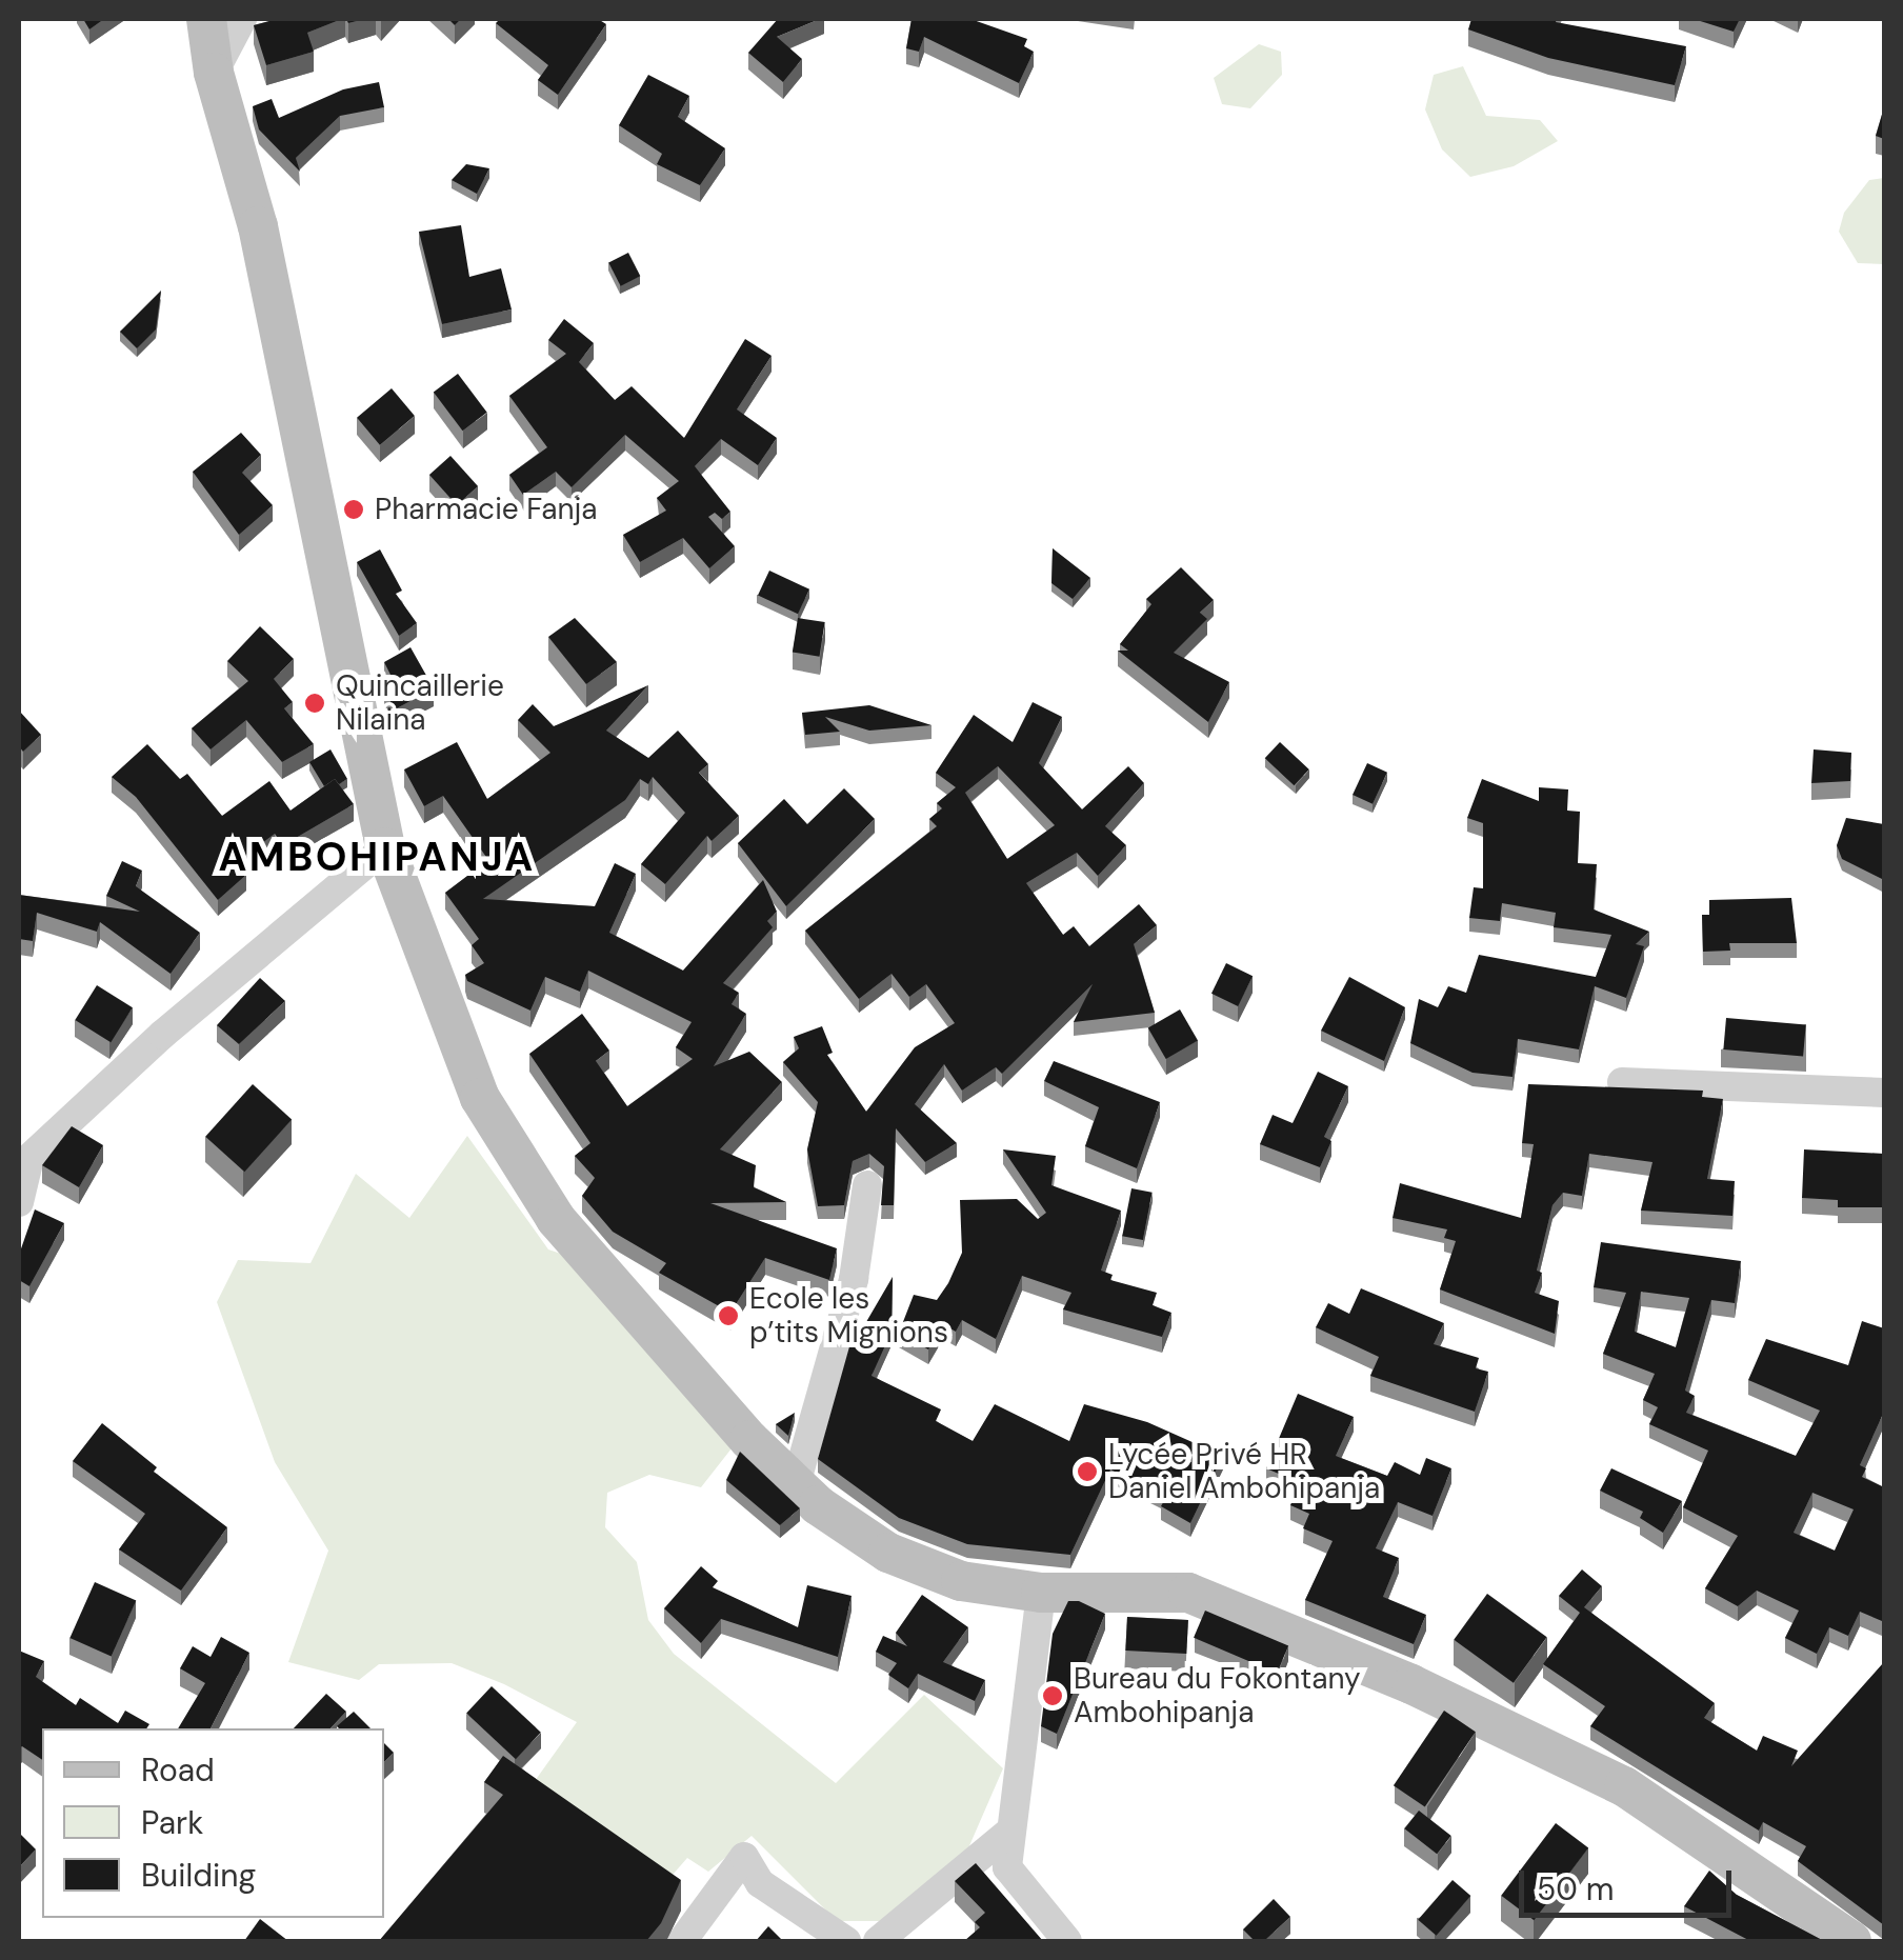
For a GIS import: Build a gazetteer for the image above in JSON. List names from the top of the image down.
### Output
{
  "districts": ["AMBOHIPANJA"],
  "places": [
    "Pharmacie Fanja",
    "Quincaillerie Nilaina",
    "Ecole les p’tits Mignions",
    "Lycée Privé HR Daniel Ambohipanja",
    "Bureau du Fokontany Ambohipanja"
  ],
  "legend": ["Road", "Park", "Building"],
  "scale_bar": "50 m"
}
